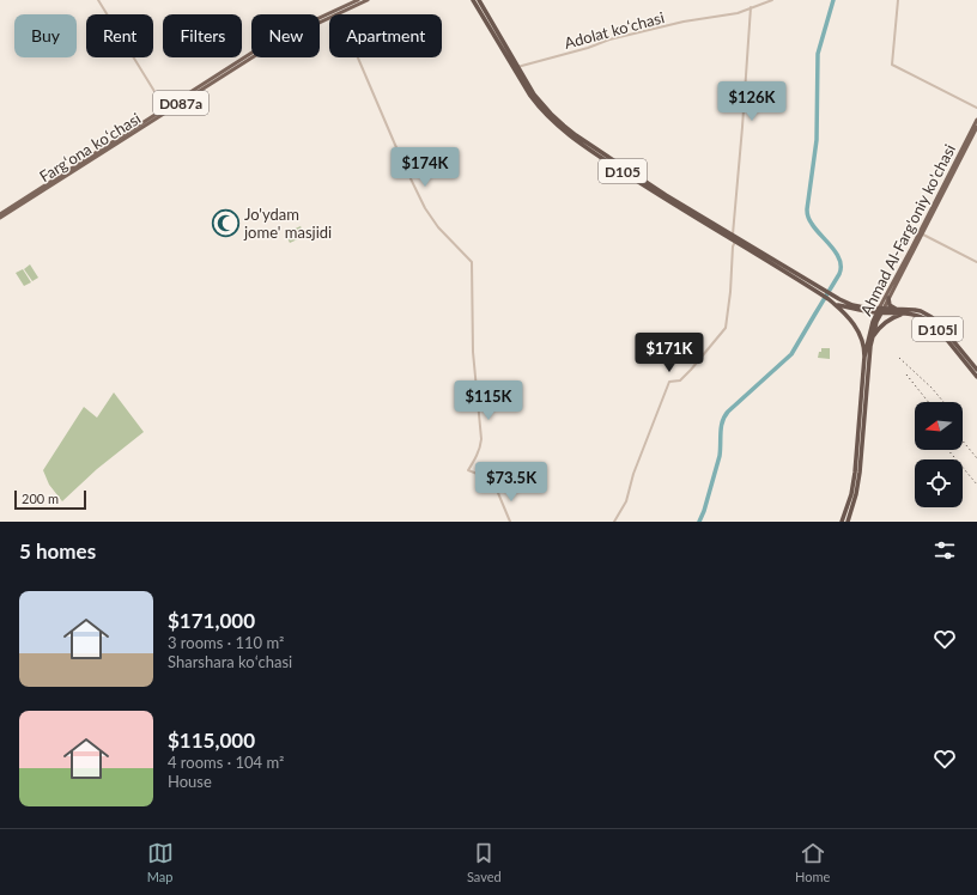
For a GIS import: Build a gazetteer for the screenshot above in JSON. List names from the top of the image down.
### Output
{
  "streets": {
    "highway": ["D105", "Ahmad Al-Farg'oniy ko'chasi", "D105l"],
    "main road": ["D087a", "Fargʻona koʻchasi"],
    "street": ["Adolat koʻchasi"]
  },
  "crossings": [
    ["Adolat koʻchasi", "D105"],
    ["D105", "Ahmad Al-Farg'oniy ko'chasi"],
    ["D105", "D105l"],
    ["Ahmad Al-Farg'oniy ko'chasi", "D105l"]
  ],
  "places": {
    "mosque": ["Jo'ydam jome' masjidi"]
  },
  "scale_bar": "200 m",
  "north": "left",
  "page": {
    "chip": [
      "Buy",
      "Rent",
      "Filters",
      "New",
      "Apartment"
    ],
    "price": [
      "$126K",
      "$174K",
      "$171K",
      "$115K",
      "$73.5K"
    ],
    "scale": "200 m",
    "heading": "5 homes",
    "list": [
      {
        "name": "$171,000",
        "note": "3 rooms · 110 m² · Sharshara koʻchasi"
      },
      {
        "name": "$115,000",
        "note": "4 rooms · 104 m² · House"
      }
    ],
    "tabs": ["Map", "Saved", "Home"]
  }
}
